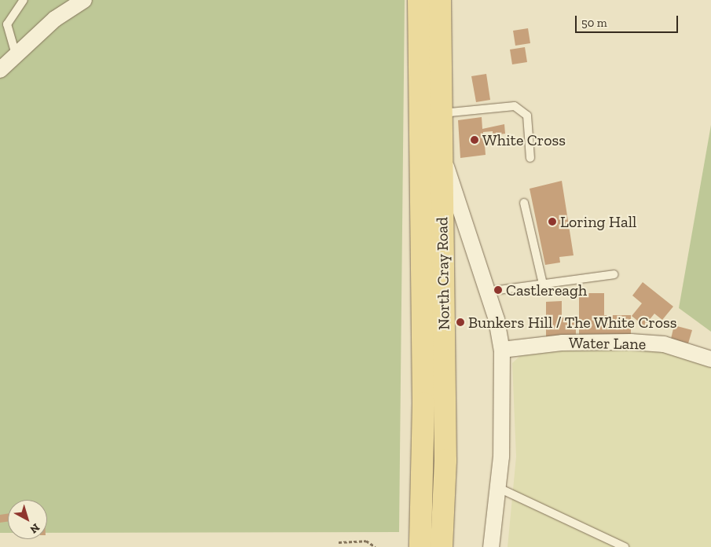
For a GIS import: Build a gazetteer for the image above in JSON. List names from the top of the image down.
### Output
{
  "streets": {
    "main road": ["North Cray Road"],
    "street": ["Water Lane"]
  },
  "places": [
    "White Cross",
    "Loring Hall",
    "Castlereagh",
    "Bunkers Hill / The White Cross"
  ],
  "scale_bar": "50 m",
  "north": "bottom right"
}
